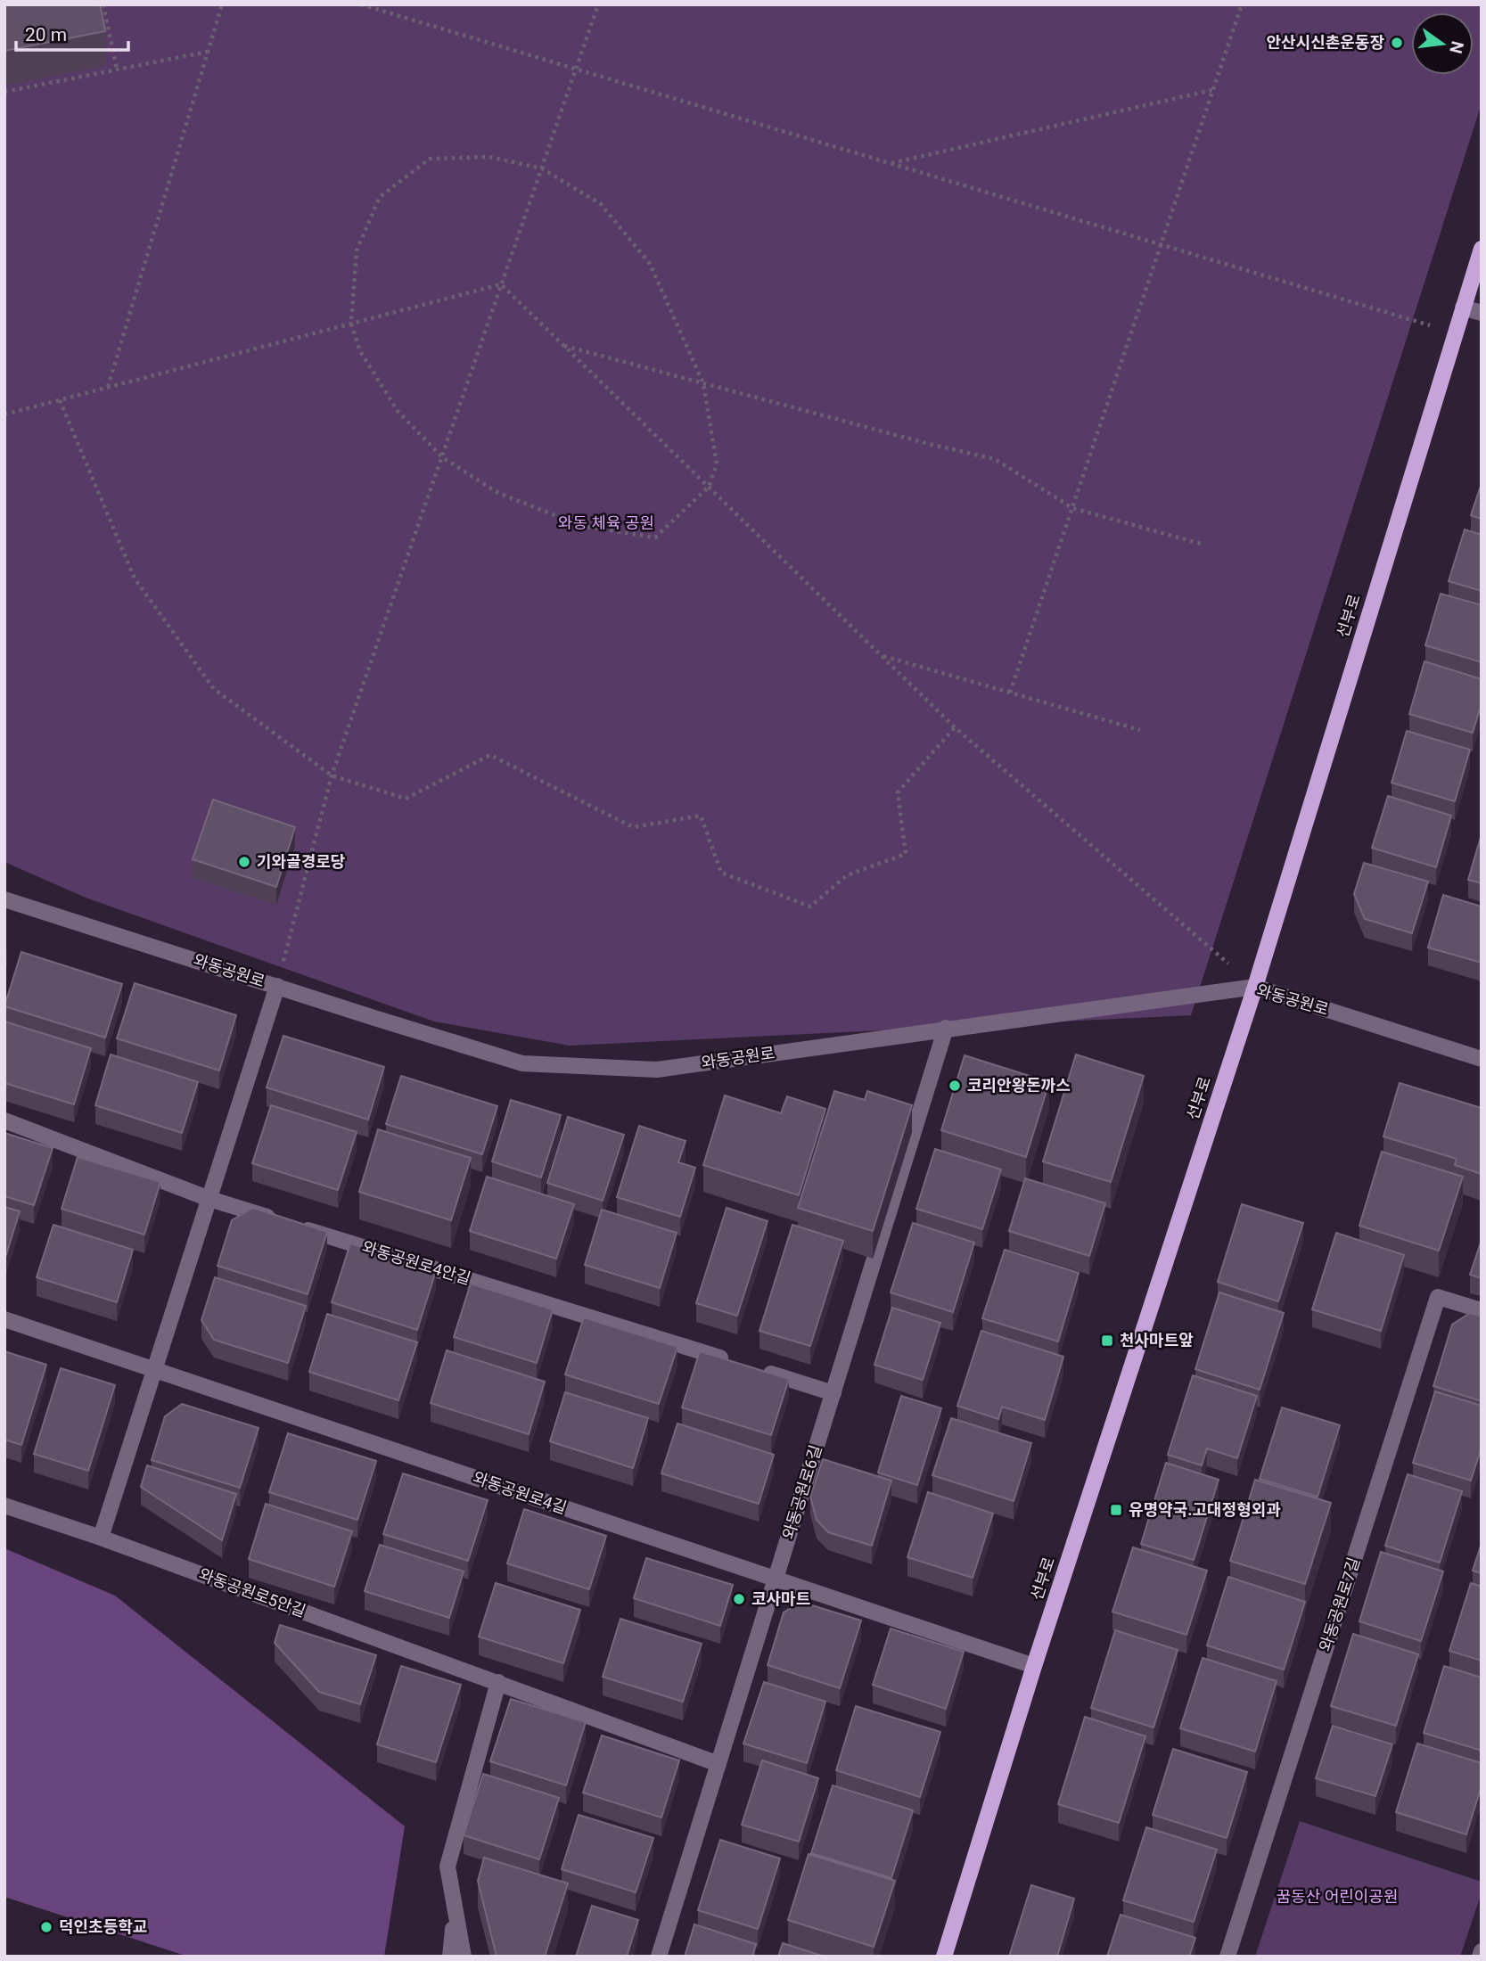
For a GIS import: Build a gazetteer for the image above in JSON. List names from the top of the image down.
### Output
{
  "streets": {
    "main road": ["선부로"],
    "street": [
      "와동공원로",
      "와동공원로4안길",
      "와동공원로6길",
      "와동공원로4길",
      "와동공원로5안길",
      "와동공원로7길"
    ]
  },
  "crossings": [
    ["선부로", "와동공원로"],
    ["선부로", "와동공원로4길"],
    ["와동공원로", "와동공원로6길"],
    ["와동공원로4안길", "와동공원로6길"],
    ["와동공원로6길", "와동공원로4길"],
    ["와동공원로6길", "와동공원로5안길"]
  ],
  "parks": ["와동 체육 공원", "꿈동산 어린이공원"],
  "places": {
    "other": [
      "안산시신촌운동장",
      "기와골경로당",
      "코리안왕돈까스",
      "코사마트",
      "덕인초등학교"
    ],
    "transit": ["천사마트앞", "유명약국.고대정형외과"]
  },
  "scale_bar": "20 m",
  "north": "right"
}
